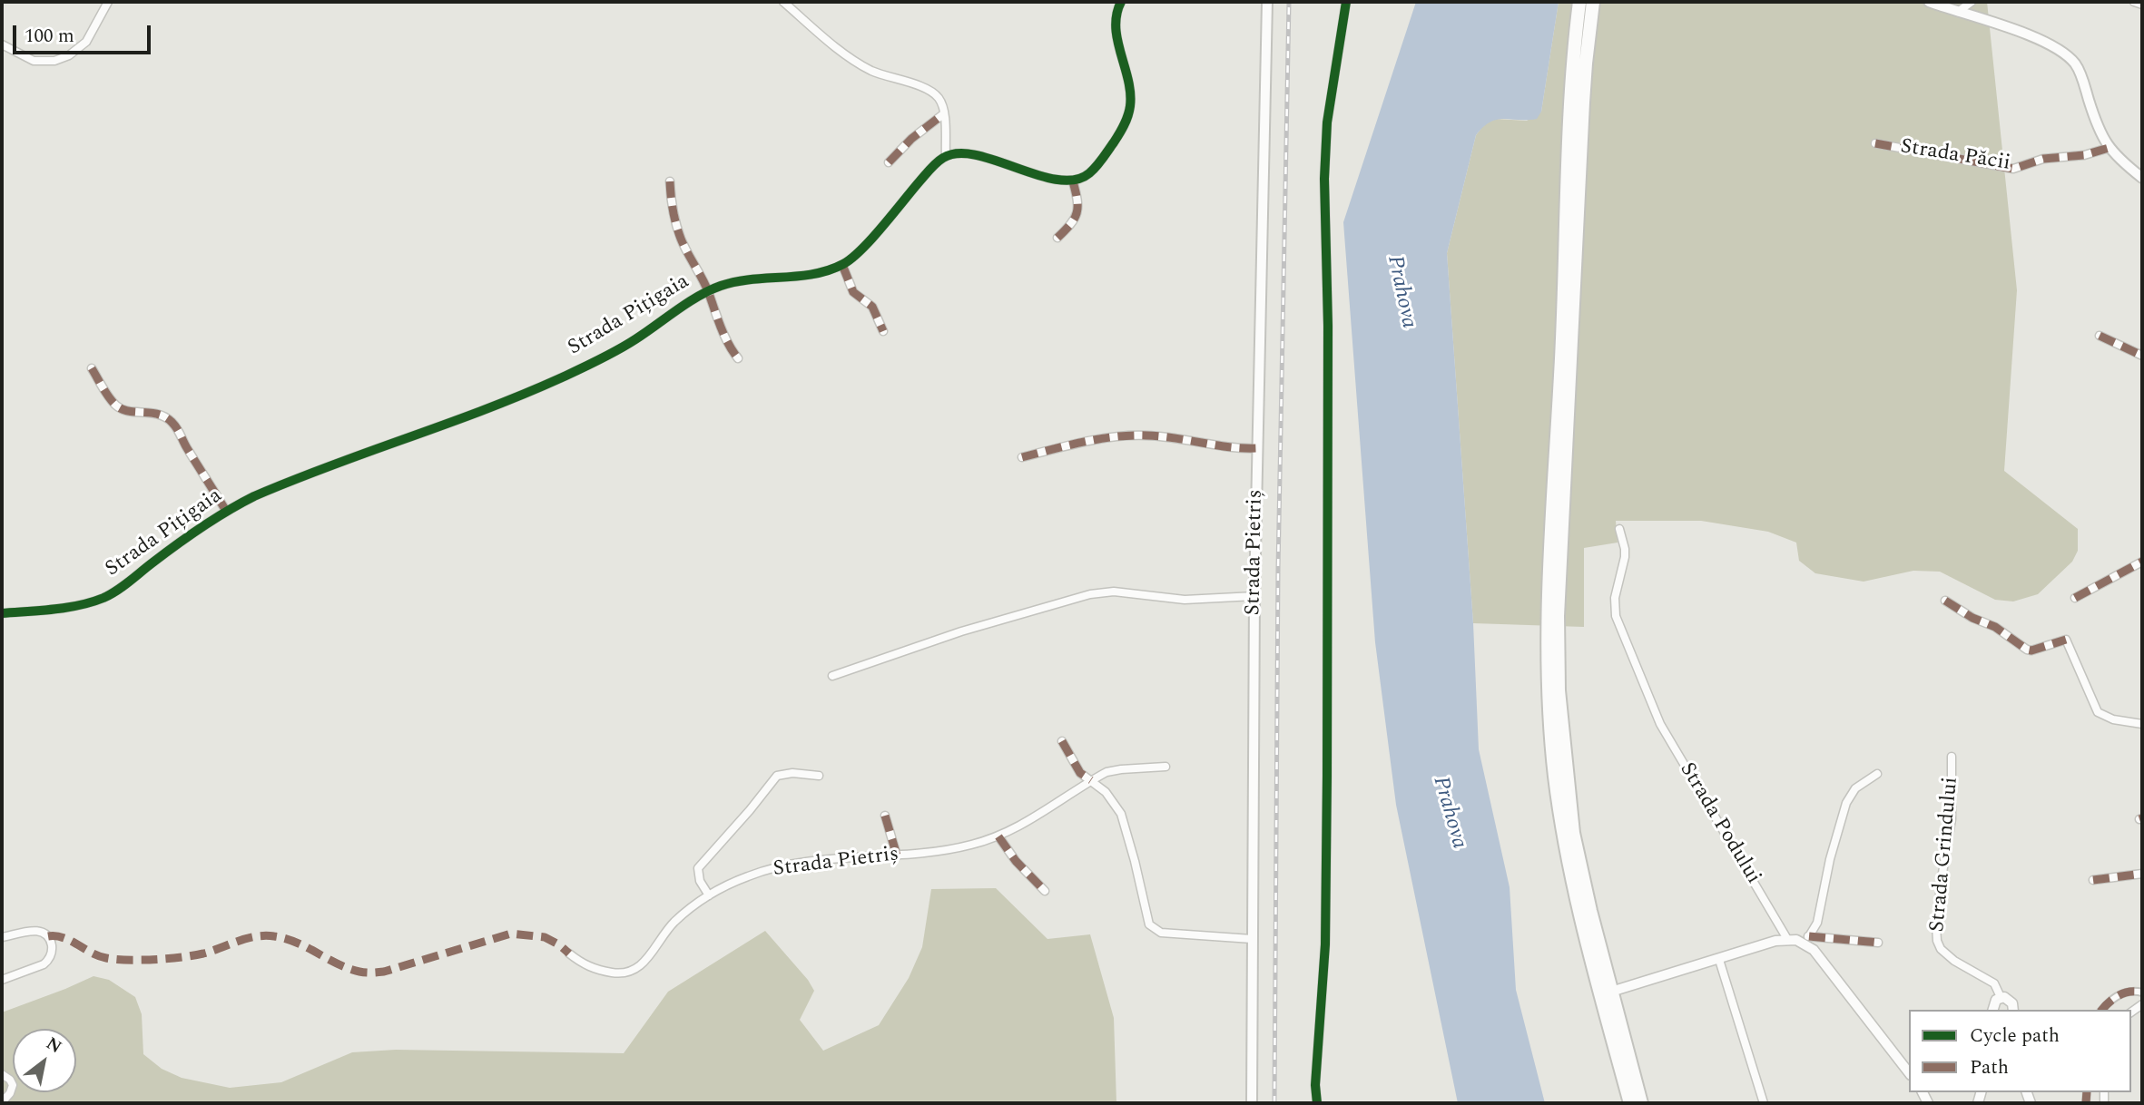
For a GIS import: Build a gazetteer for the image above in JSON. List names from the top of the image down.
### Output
{
  "streets": {
    "main road": ["Strada Pietriș"],
    "street": [
      "Strada Păcii",
      "Strada Pițigaia",
      "Strada Podului",
      "Strada Grindului"
    ]
  },
  "water": ["Prahova"],
  "legend": ["Cycle path", "Path"],
  "scale_bar": "100 m",
  "north": "top right"
}
